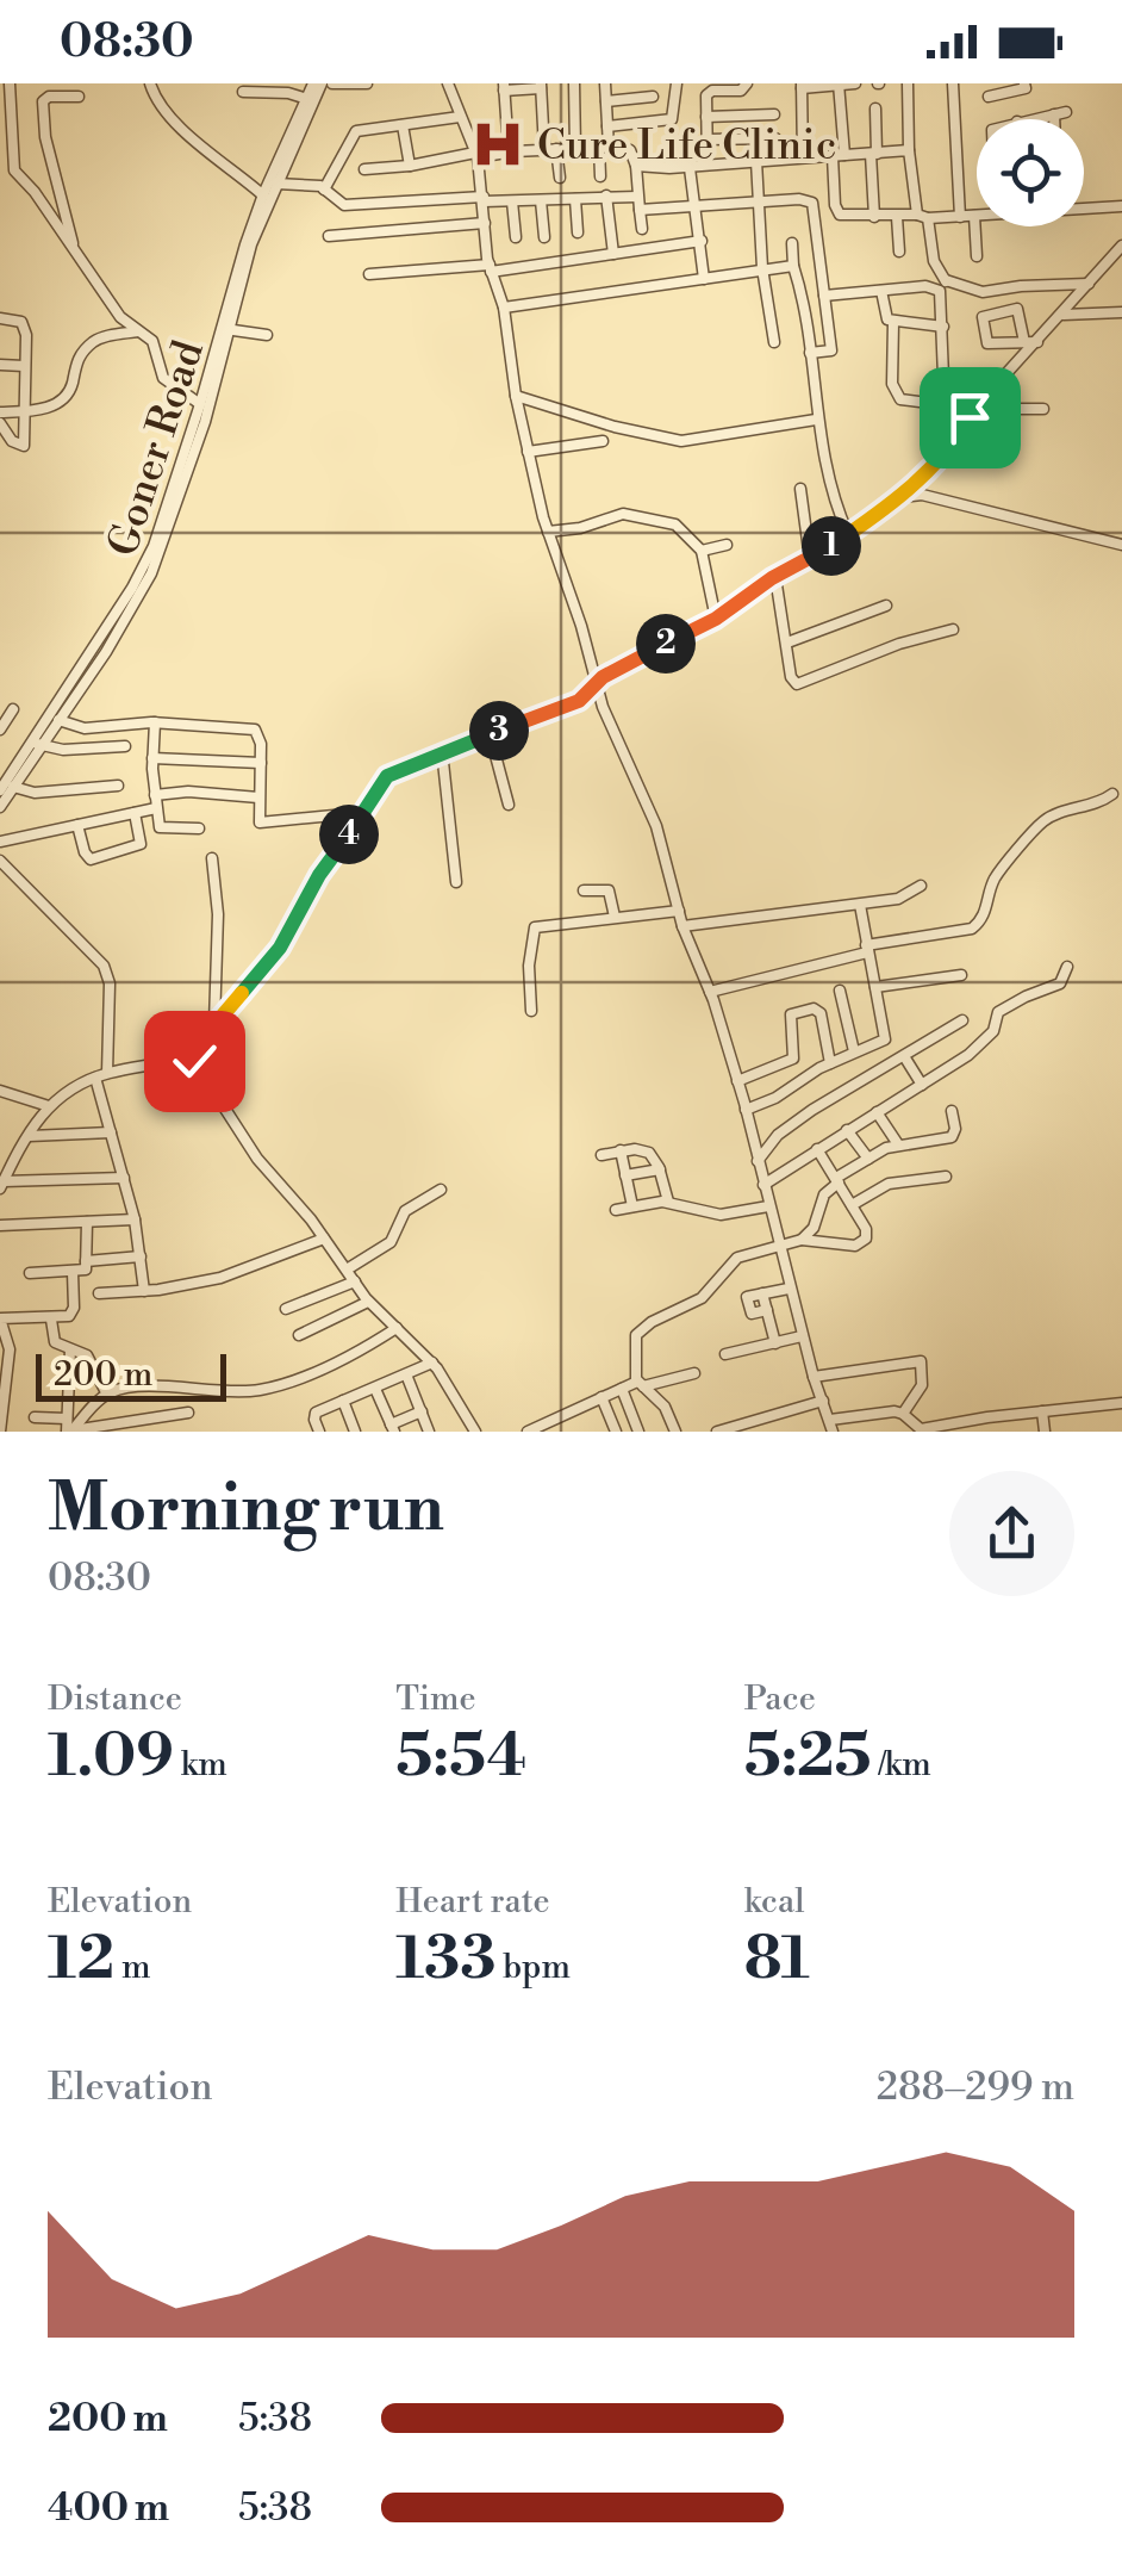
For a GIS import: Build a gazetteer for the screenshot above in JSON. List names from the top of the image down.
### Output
{
  "streets": {
    "street": ["Goner Road"]
  },
  "places": {
    "hospital": ["Cure Life Clinic"]
  },
  "scale_bar": "200 m",
  "page": {
    "status": "08:30",
    "pins": [
      "1",
      "2",
      "3",
      "4"
    ],
    "scale": "200 m",
    "heading": ["Morning run", "08:30"],
    "stats": [
      ["Distance", "1.09 km"],
      ["Time", "5:54"],
      ["Pace", "5:25 /km"],
      ["Elevation", "12 m"],
      ["Heart rate", "133 bpm"],
      ["kcal", "81"]
    ],
    "chart": ["Elevation", "288–299 m"],
    "list": [
      {
        "name": "200 m",
        "note": "5:38"
      },
      {
        "name": "400 m",
        "note": "5:38"
      }
    ]
  }
}
